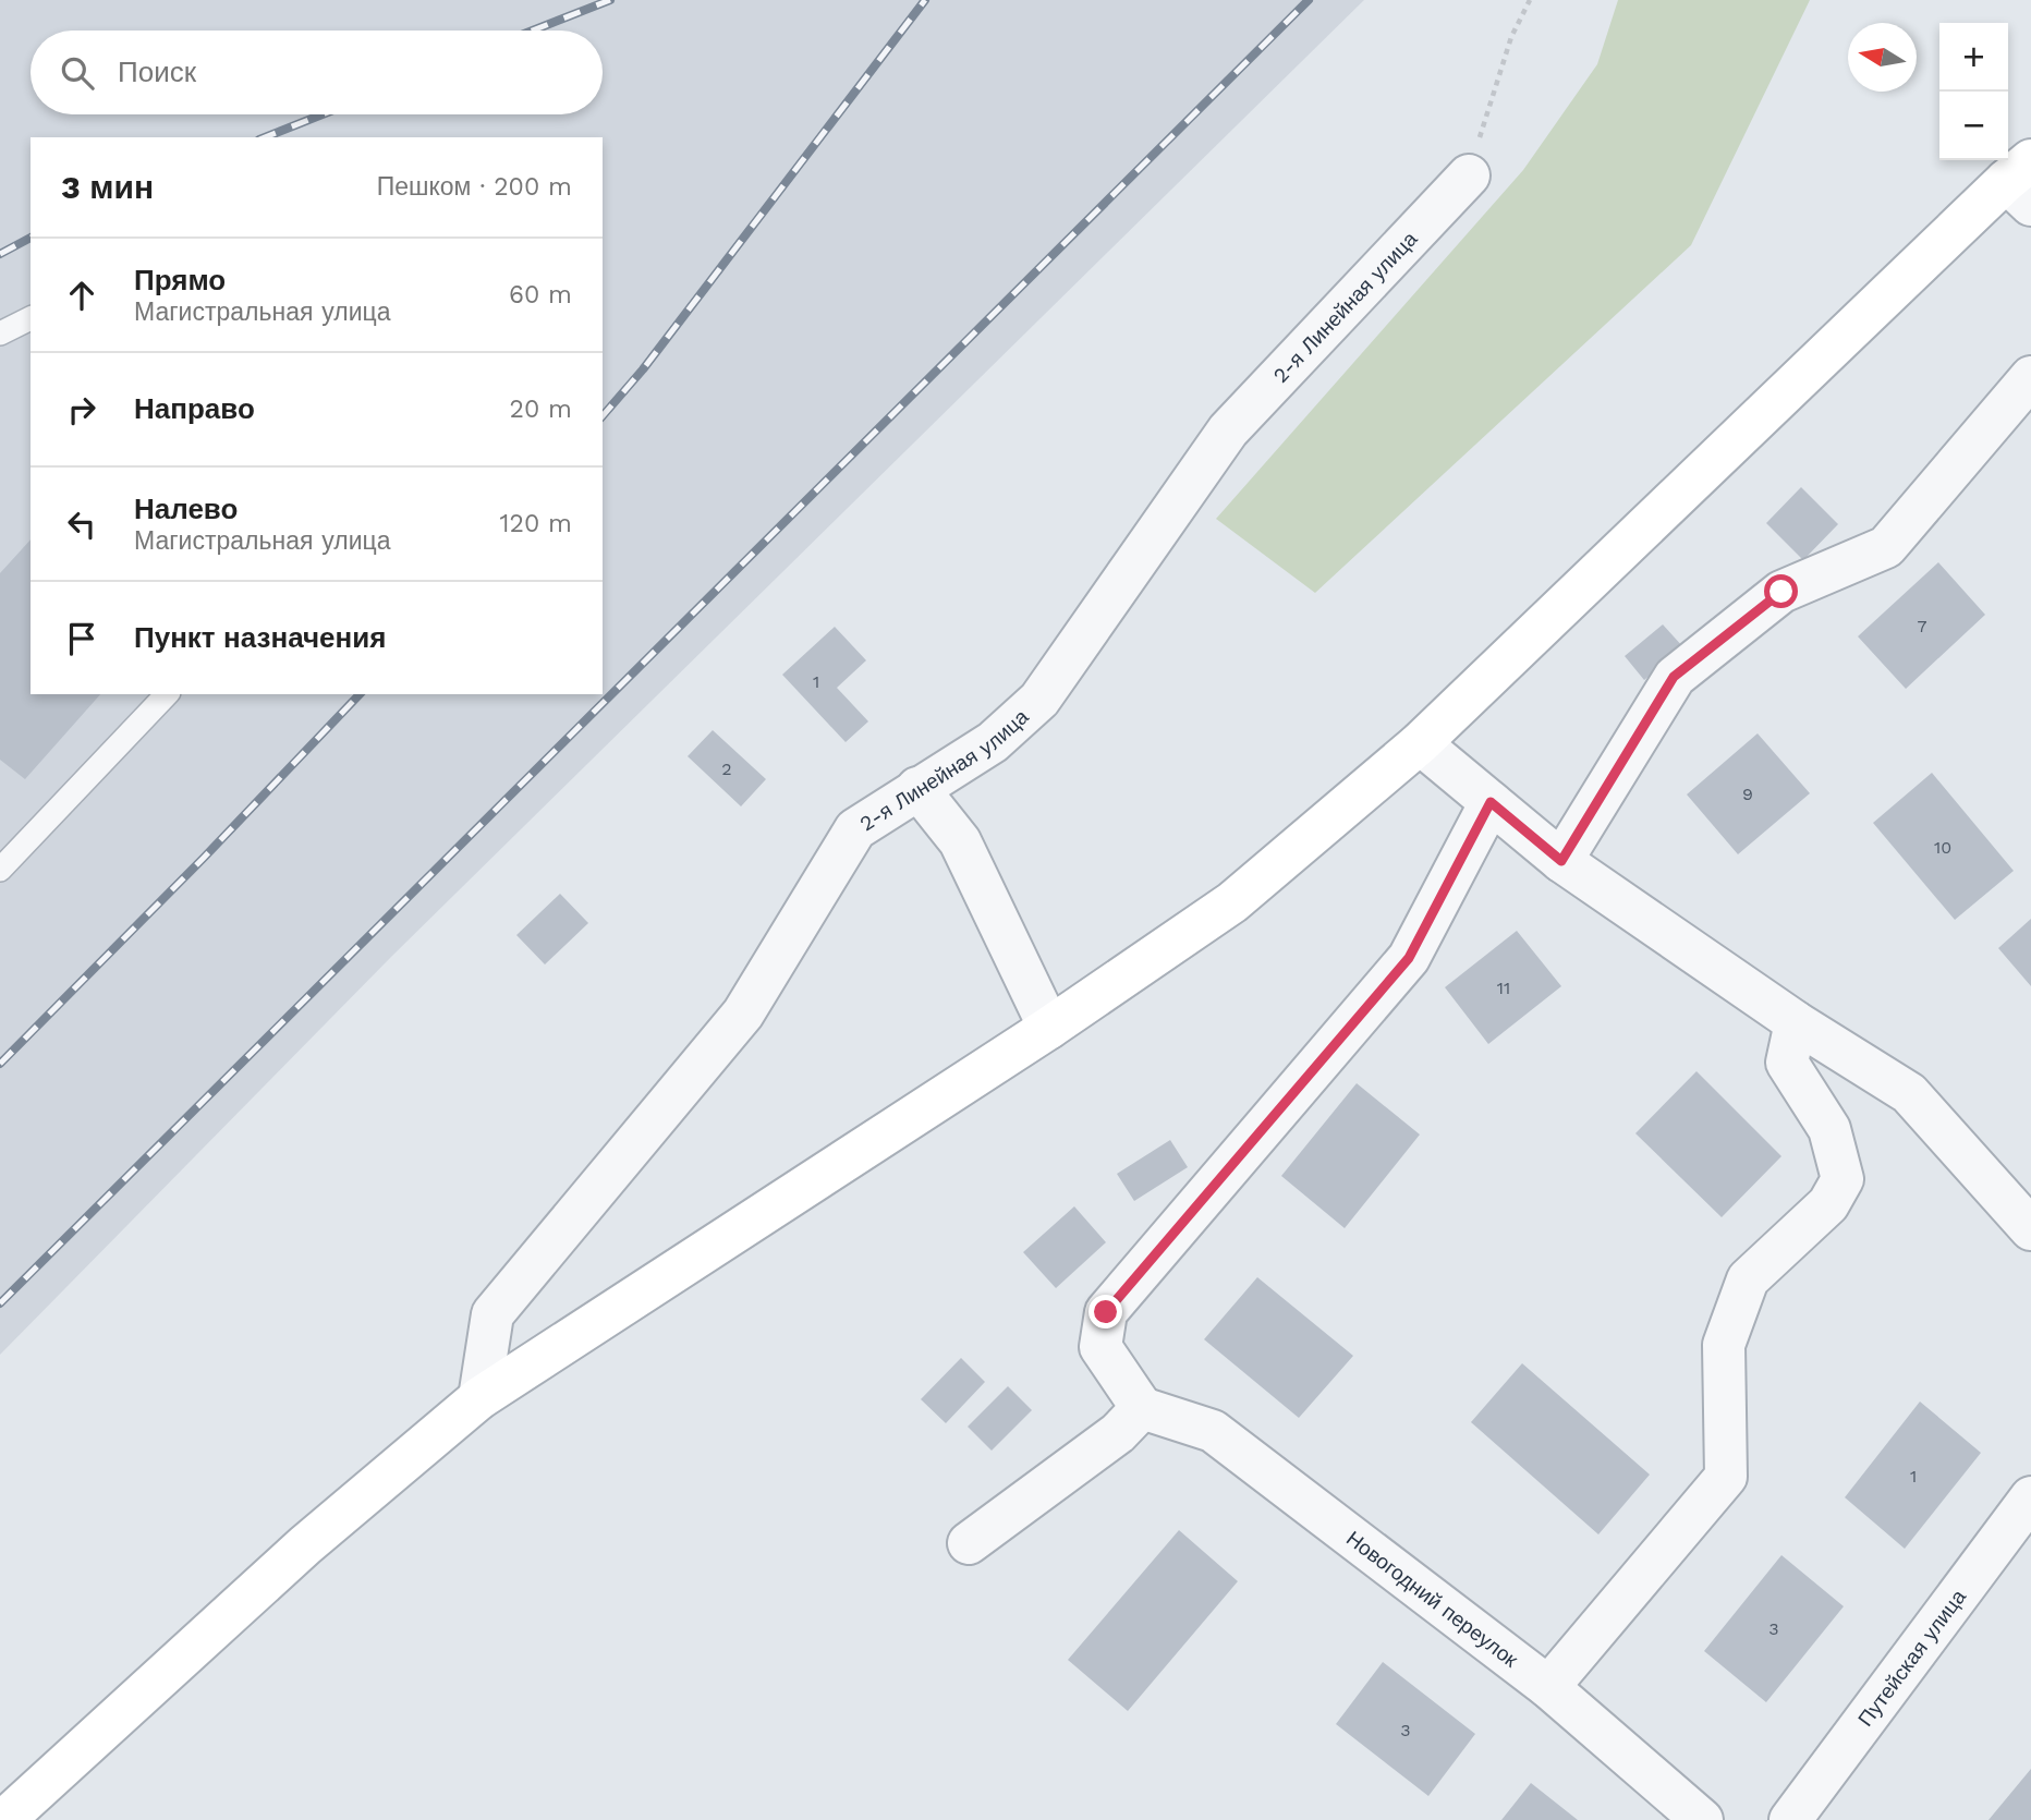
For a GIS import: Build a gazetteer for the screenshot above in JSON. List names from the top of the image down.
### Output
{
  "streets": {
    "street": ["2-я Линейная улица", "Новогодний переулок", "Путейская улица"]
  },
  "house_numbers": [
    "7",
    "1",
    "2",
    "9",
    "10",
    "11",
    "1",
    "3",
    "3"
  ],
  "north": "left",
  "page": {
    "map_buttons": ["+", "−"],
    "search": "Поиск",
    "heading": ["3 мин", "Пешком · 200 m"],
    "list": [
      ["Прямо", "Магистральная улица", "60 m"],
      ["Направо", "20 m"],
      ["Налево", "Магистральная улица", "120 m"],
      "Пункт назначения"
    ]
  }
}
